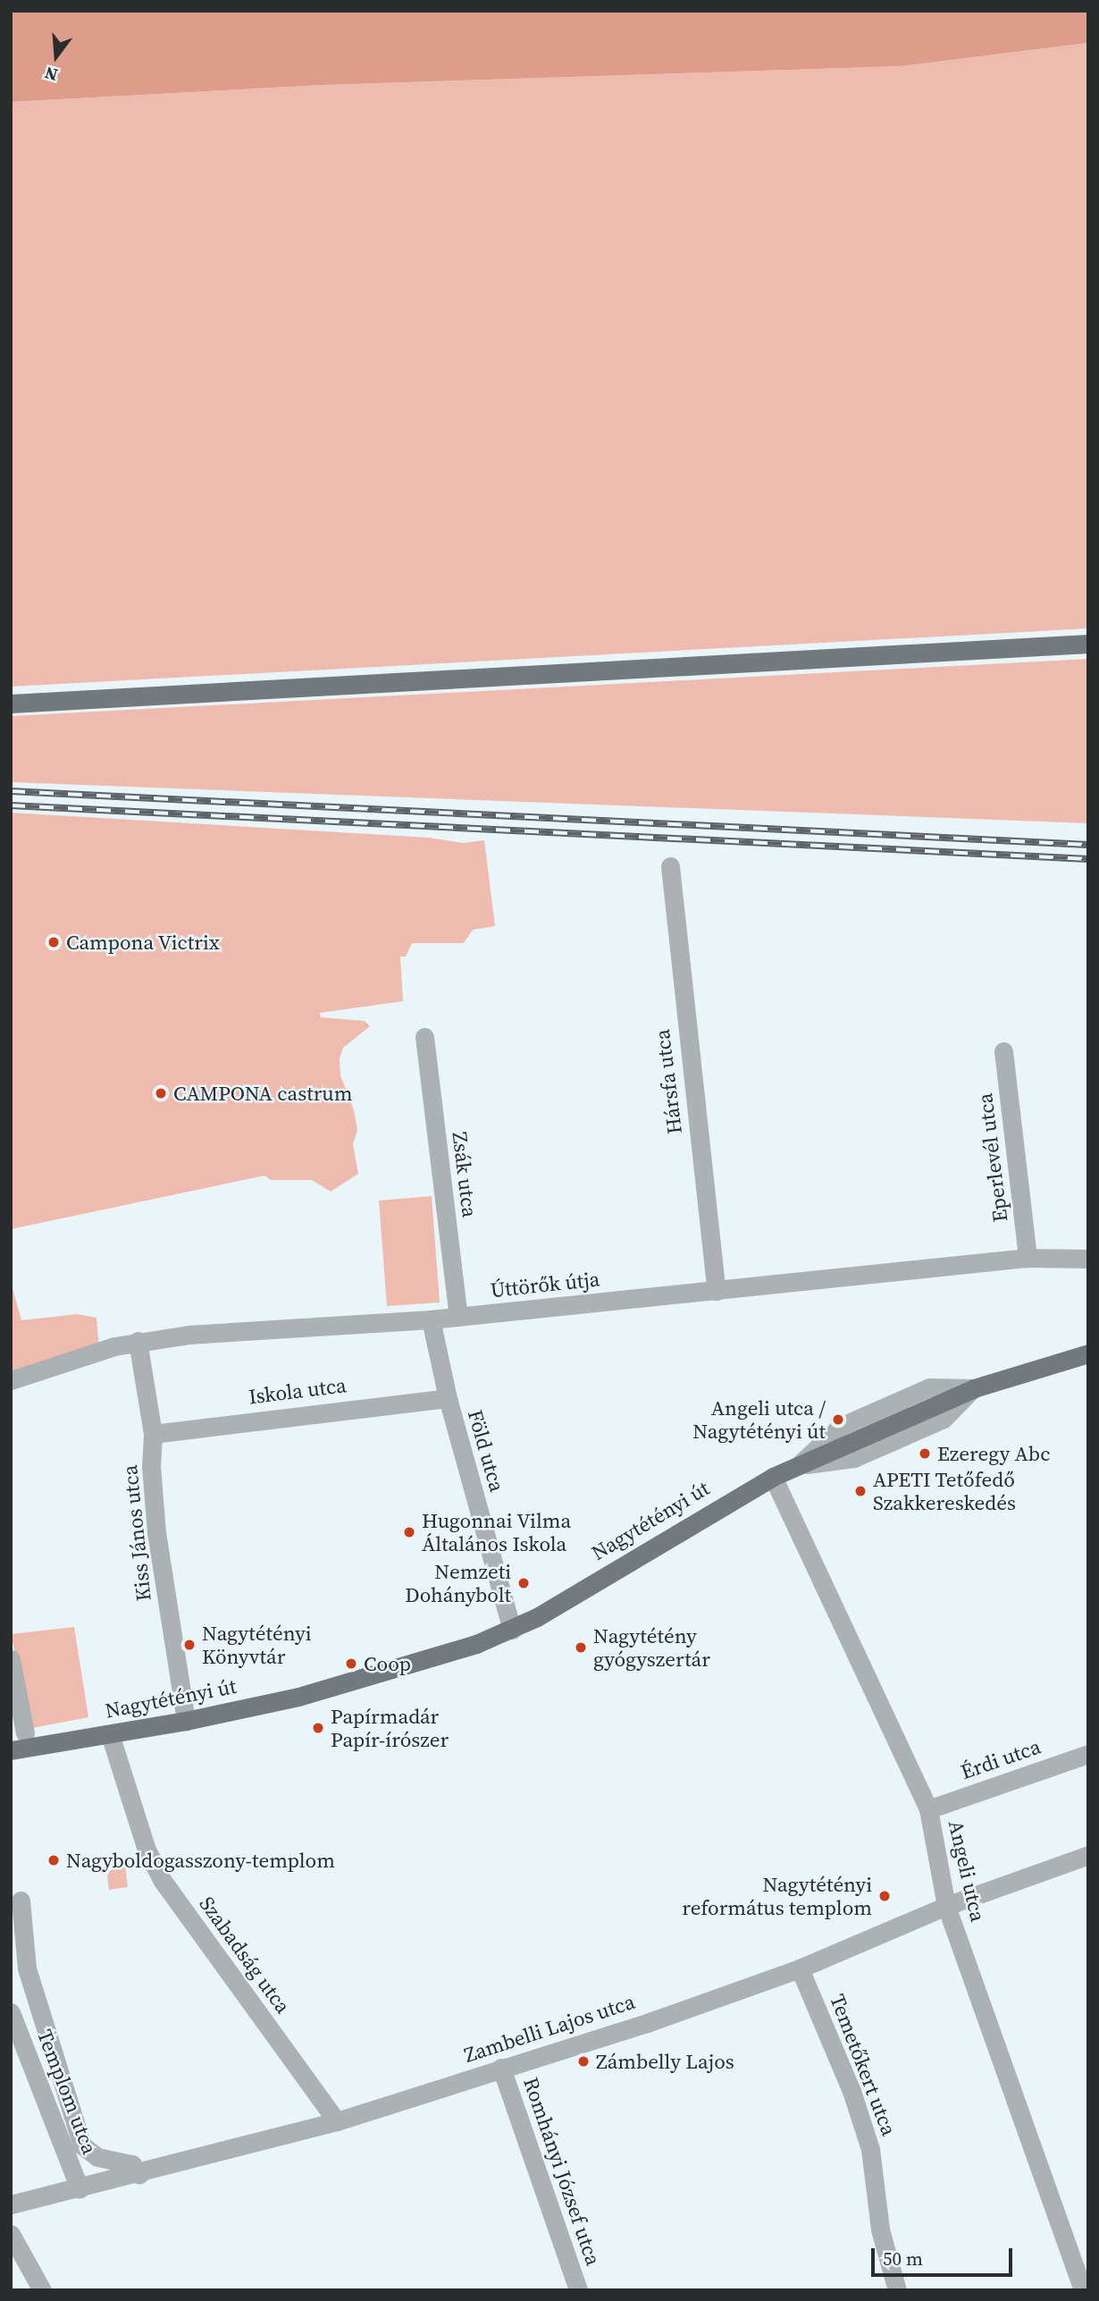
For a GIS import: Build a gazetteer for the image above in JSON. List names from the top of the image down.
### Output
{
  "streets": {
    "main road": ["Nagytétényi út"],
    "street": [
      "Hársfa utca",
      "Eperlevél utca",
      "Zsák utca",
      "Úttörők útja",
      "Iskola utca",
      "Föld utca",
      "Kiss János utca",
      "Érdi utca",
      "Angeli utca",
      "Szabadság utca",
      "Zambelli Lajos utca",
      "Temetőkert utca",
      "Templom utca",
      "Romhányi József utca"
    ]
  },
  "crossings": [
    ["Hársfa utca", "Úttörők útja"],
    ["Eperlevél utca", "Úttörők útja"],
    ["Zsák utca", "Úttörők útja"],
    ["Úttörők útja", "Föld utca"],
    ["Úttörők útja", "Kiss János utca"],
    ["Iskola utca", "Föld utca"],
    ["Iskola utca", "Kiss János utca"],
    ["Föld utca", "Nagytétényi út"],
    ["Nagytétényi út", "Kiss János utca"],
    ["Nagytétényi út", "Angeli utca"],
    ["Nagytétényi út", "Szabadság utca"],
    ["Érdi utca", "Angeli utca"],
    ["Angeli utca", "Zambelli Lajos utca"],
    ["Szabadság utca", "Zambelli Lajos utca"],
    ["Zambelli Lajos utca", "Temetőkert utca"],
    ["Zambelli Lajos utca", "Templom utca"],
    ["Zambelli Lajos utca", "Romhányi József utca"]
  ],
  "places": [
    "Campona Victrix",
    "CAMPONA castrum",
    "Angeli utca / Nagytétényi út",
    "Ezeregy Abc",
    "APETI Tetőfedő Szakkereskedés",
    "Hugonnai Vilma Általános Iskola",
    "Nemzeti Dohánybolt",
    "Nagytétényi Könyvtár",
    "Nagytétény gyógyszertár",
    "Coop",
    "Papírmadár Papír-írószer",
    "Nagyboldogasszony-templom",
    "Nagytétényi református templom",
    "Zámbelly Lajos"
  ],
  "scale_bar": "50 m",
  "north": "bottom"
}
